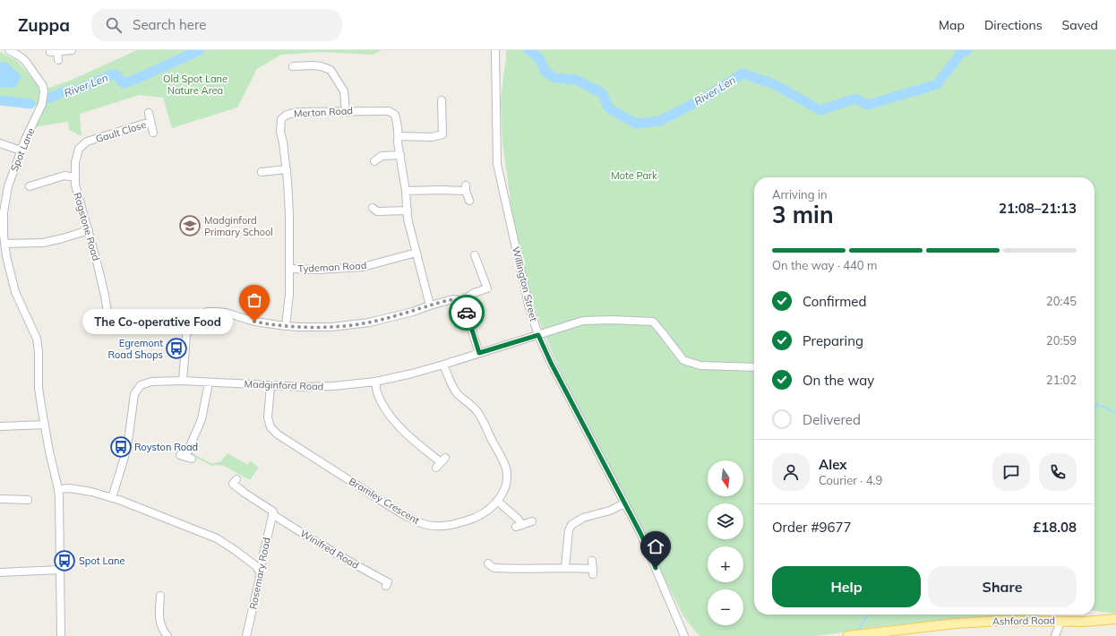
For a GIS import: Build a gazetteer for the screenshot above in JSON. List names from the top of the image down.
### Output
{
  "streets": {
    "main road": ["Ashford Road"],
    "street": [
      "Merton Road",
      "Gault Close",
      "Spot Lane",
      "Ragstone Road",
      "Tydeman Road",
      "Willington Street",
      "Madginford Road",
      "Bramley Crescent",
      "Winifred Road",
      "Rosemary Road"
    ]
  },
  "crossings": [
    ["Merton Road", "Tydeman Road"],
    ["Gault Close", "Ragstone Road"],
    ["Willington Street", "Madginford Road"],
    ["Madginford Road", "Bramley Crescent"],
    ["Winifred Road", "Rosemary Road"]
  ],
  "water": ["River Len"],
  "parks": ["Old Spot Lane Nature Area", "Mote Park"],
  "places": {
    "school or university": ["Madginford Primary School"],
    "other": ["The Co-operative Food"],
    "bus stop": ["Egremont Road Shops", "Royston Road", "Spot Lane"]
  },
  "north": "bottom",
  "page": {
    "header": "Zuppa",
    "search": "Search here",
    "nav": ["Map", "Directions", "Saved"],
    "heading": ["3 min", "Arriving in", "21:08–21:13"],
    "panel": [
      "Alex",
      "Courier · 4.9",
      "Order #9677",
      "£18.08"
    ],
    "bar": "On the way · 440 m",
    "list": [
      ["Confirmed", "20:45"],
      ["Preparing", "20:59"],
      ["On the way", "21:02"],
      "Delivered"
    ],
    "bubble": "The Co-operative Food",
    "map_buttons": ["+", "−"],
    "buttons": ["Help", "Share"]
  }
}
